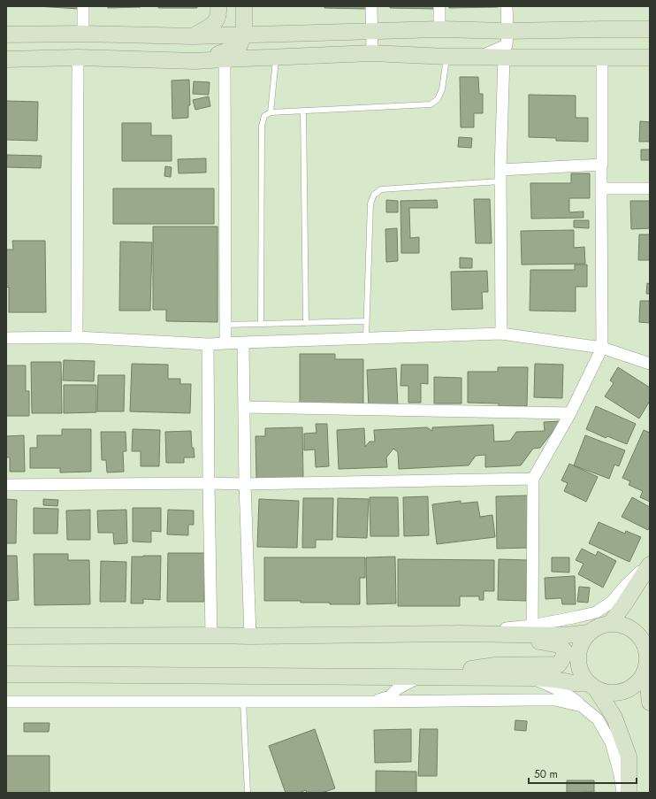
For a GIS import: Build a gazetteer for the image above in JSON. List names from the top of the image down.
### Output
{
  "scale_bar": "50 m"
}
